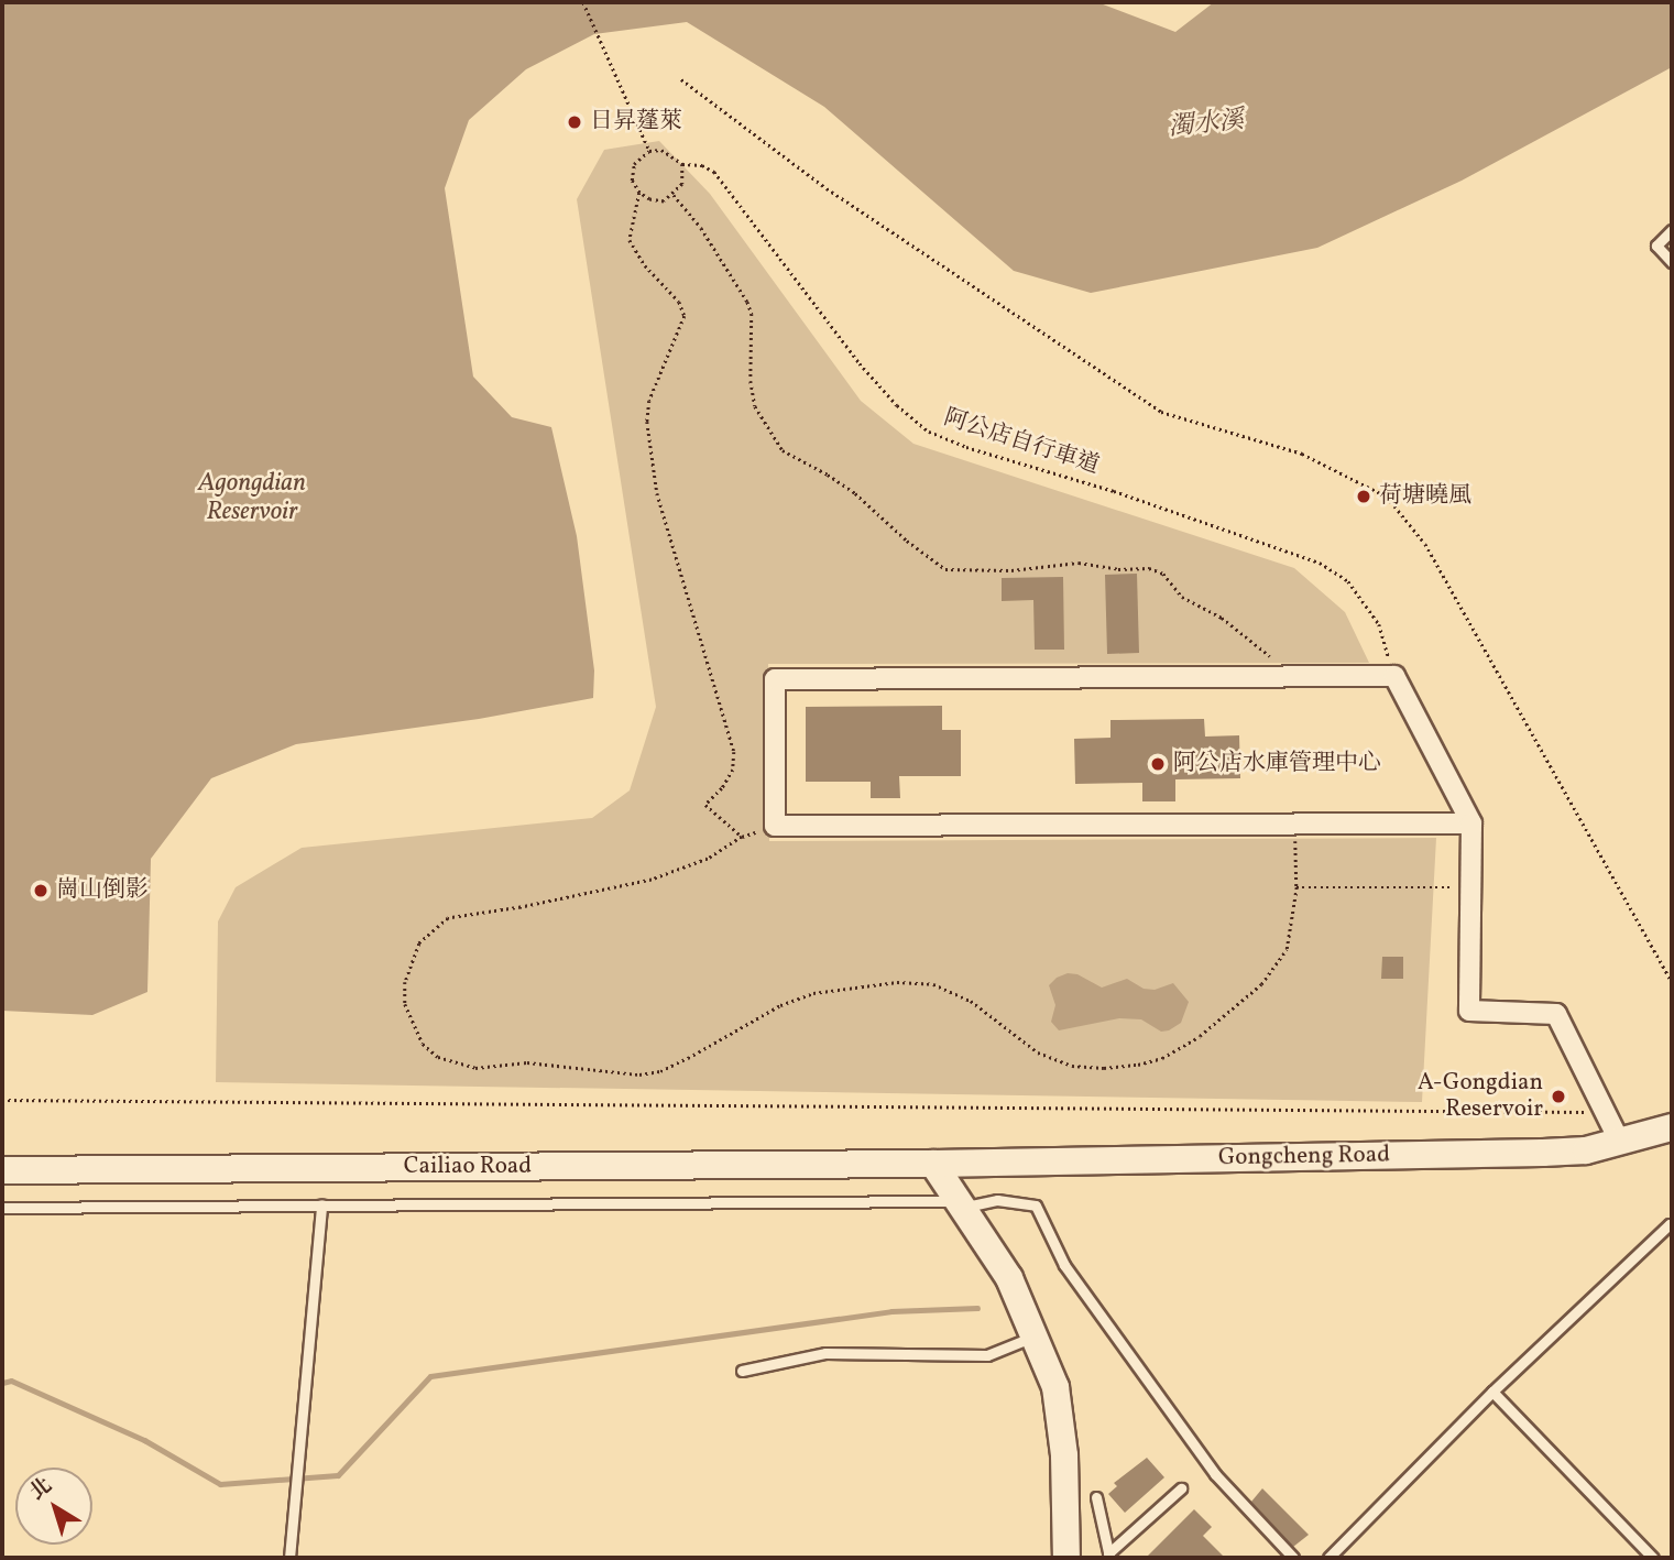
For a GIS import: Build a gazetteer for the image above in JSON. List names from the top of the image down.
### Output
{
  "streets": {
    "street": ["Gongcheng Road", "Cailiao Road"],
    "path": ["阿公店自行車道"]
  },
  "crossings": [
    ["Gongcheng Road", "Cailiao Road"]
  ],
  "water": ["濁水溪", "Agongdian Reservoir"],
  "places": [
    "日昇蓬萊",
    "荷塘曉風",
    "阿公店水庫管理中心",
    "崗山倒影",
    "A-Gongdian Reservoir"
  ],
  "north": "top left"
}
